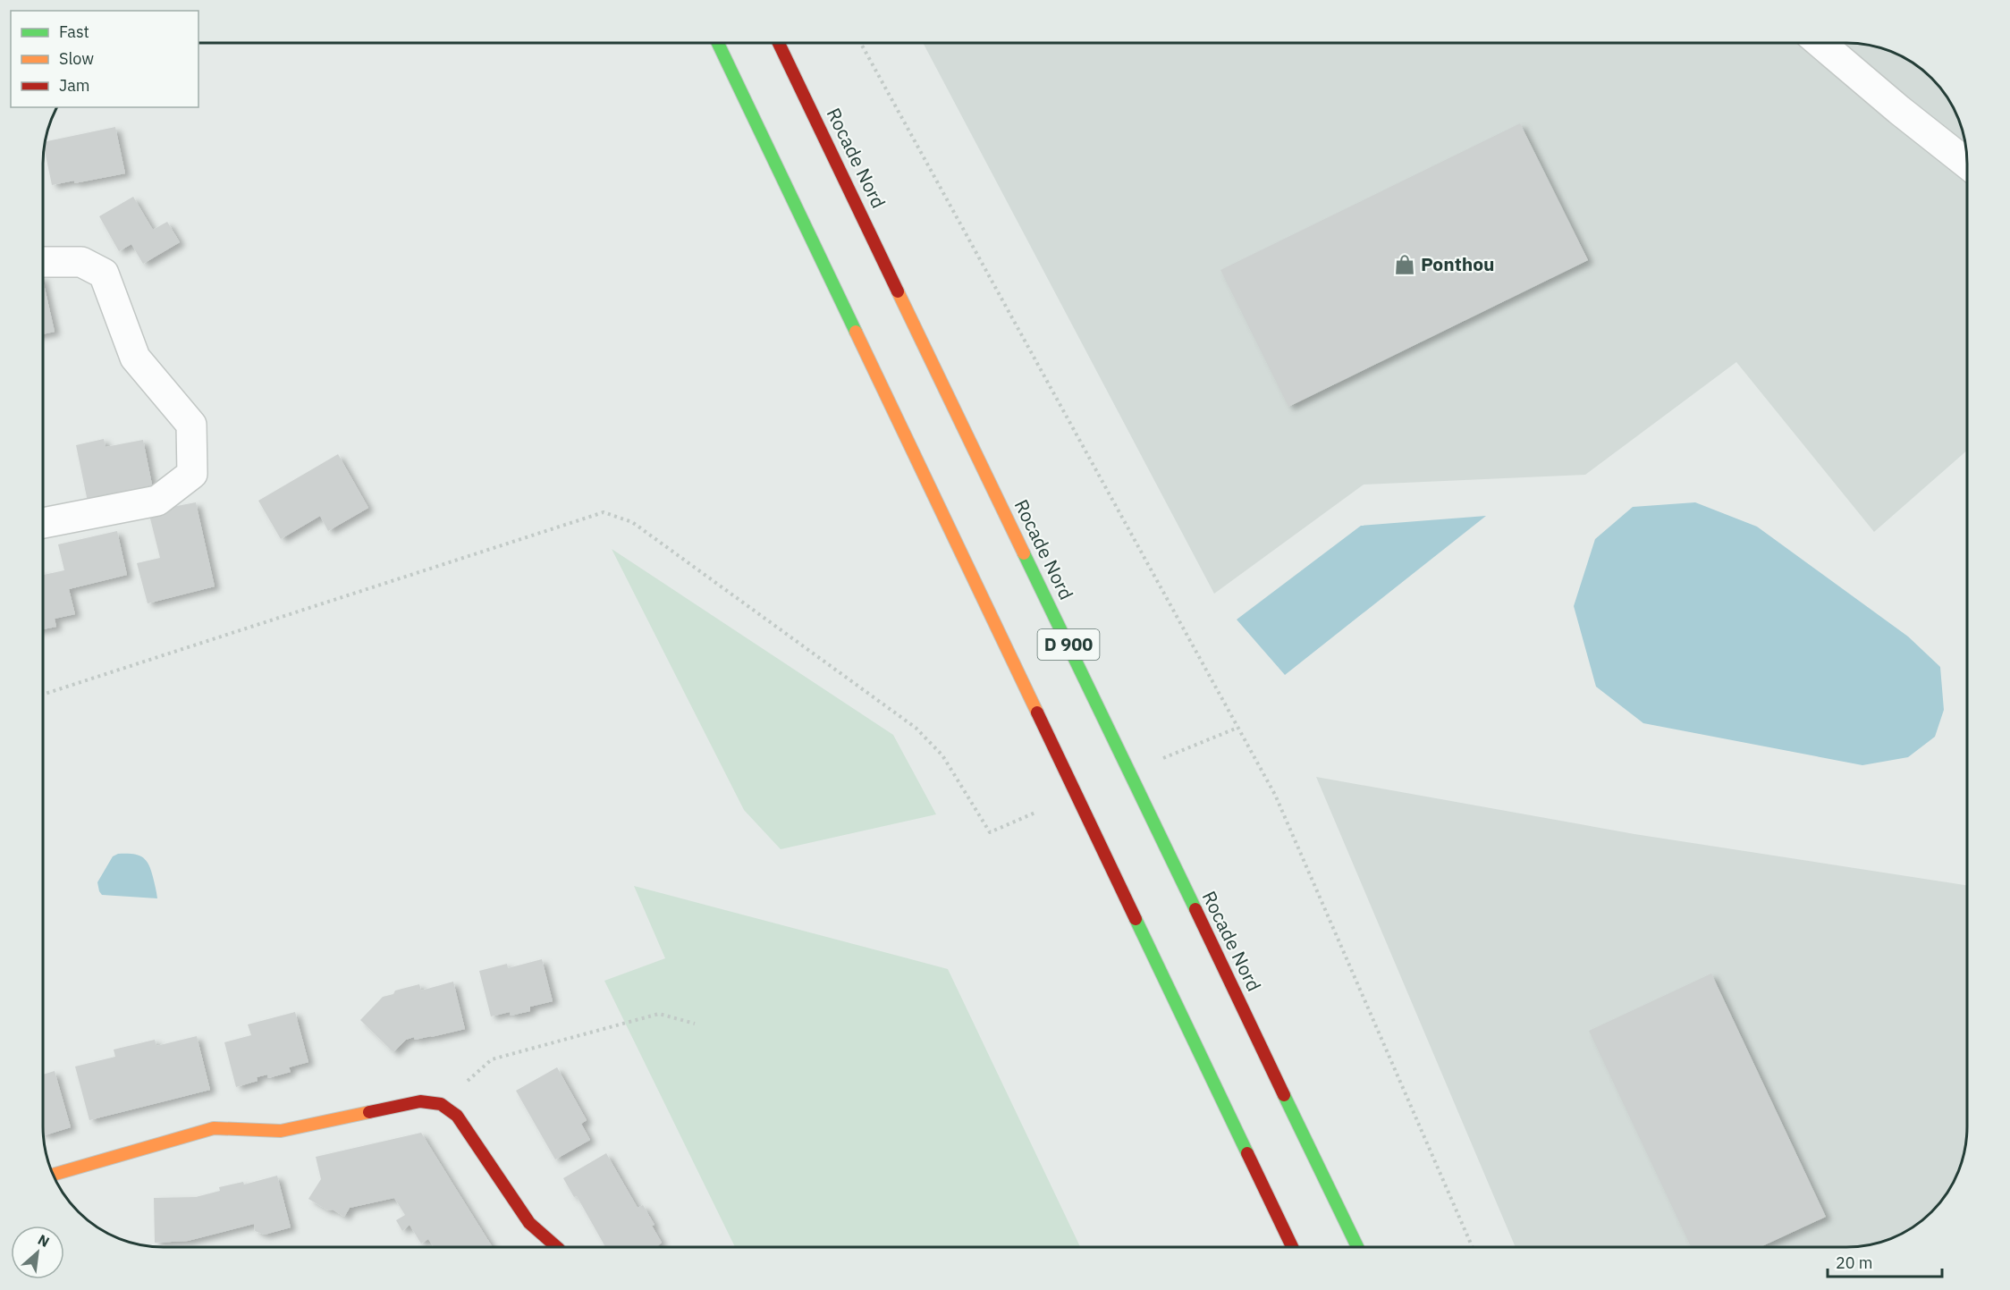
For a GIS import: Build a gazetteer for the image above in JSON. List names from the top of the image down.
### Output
{
  "streets": {
    "main road": ["Rocade Nord", "D 900"]
  },
  "places": {
    "shop": ["Ponthou"]
  },
  "legend": ["Fast", "Slow", "Jam"],
  "scale_bar": "20 m",
  "north": "top right"
}
